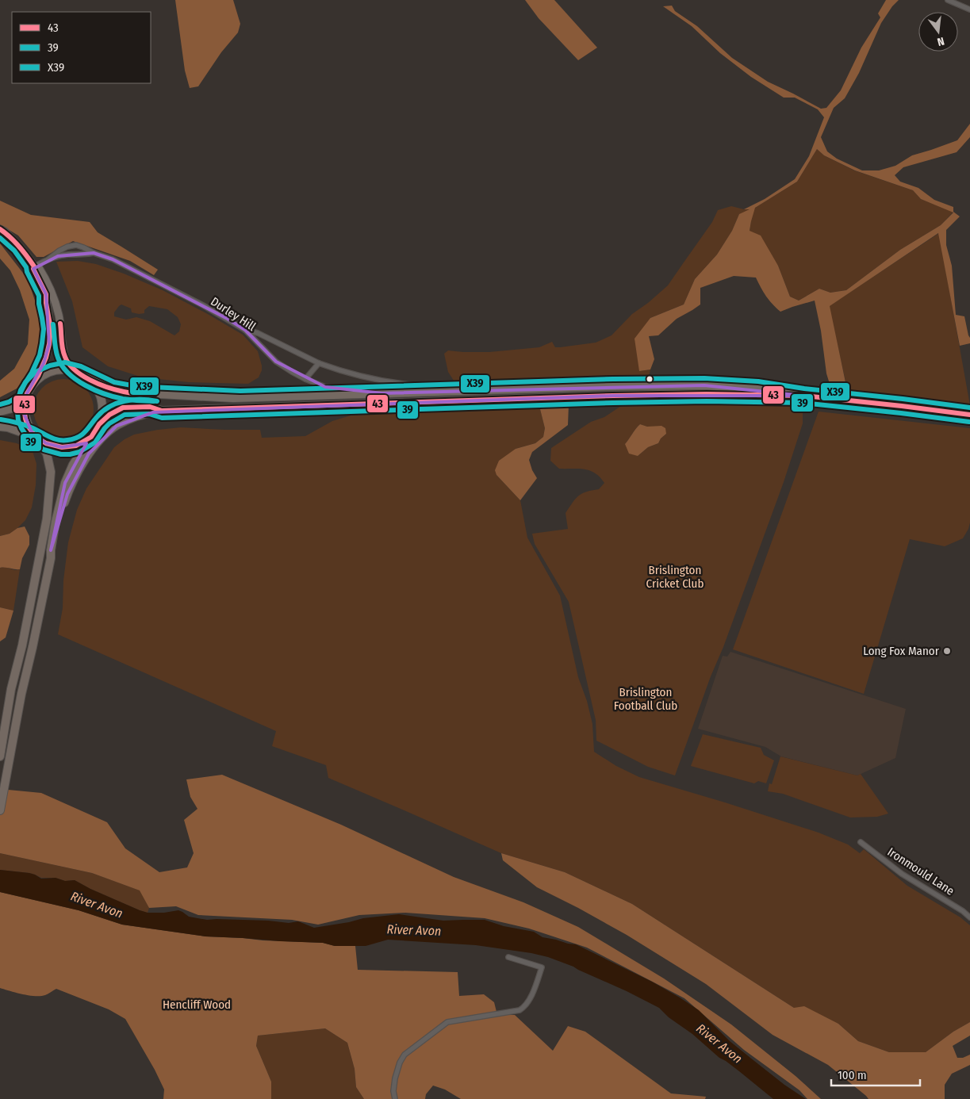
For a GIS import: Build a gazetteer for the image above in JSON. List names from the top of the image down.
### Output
{
  "streets": {
    "street": ["Durley Hill", "Ironmould Lane"]
  },
  "water": ["River Avon"],
  "parks": ["Brislington Cricket Club", "Brislington Football Club", "Hencliff Wood"],
  "places": ["Long Fox Manor"],
  "lines": ["transit line 43", "transit line 39", "transit line X39"],
  "legend": ["43", "39", "X39"],
  "scale_bar": "100 m",
  "north": "bottom"
}
